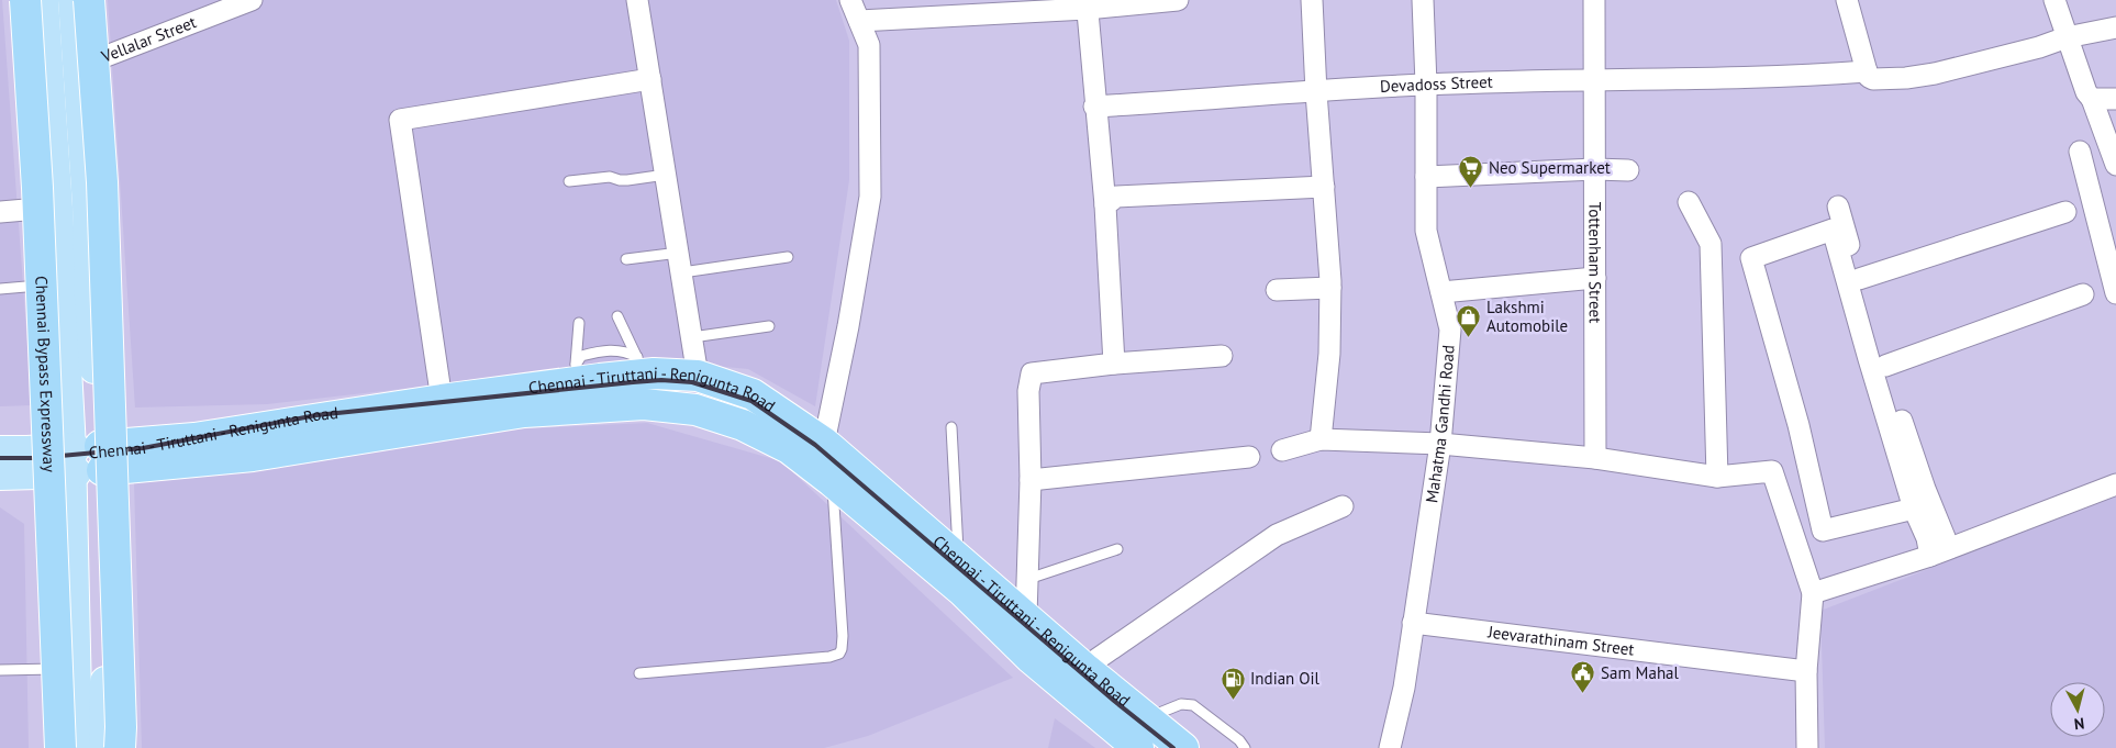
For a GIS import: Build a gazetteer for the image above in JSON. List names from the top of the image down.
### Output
{
  "streets": {
    "highway": ["Chennai Bypass Expressway", "Chennai - Tiruttani - Renigunta Road"],
    "street": [
      "Vellalar Street",
      "Devadoss Street",
      "Tottenham Street",
      "Mahatma Gandhi Road",
      "Jeevarathinam Street"
    ]
  },
  "crossings": [
    ["Devadoss Street", "Tottenham Street"],
    ["Devadoss Street", "Mahatma Gandhi Road"],
    ["Mahatma Gandhi Road", "Jeevarathinam Street"]
  ],
  "places": {
    "supermarket": ["Neo Supermarket"],
    "shop": ["Lakshmi Automobile"],
    "public building": ["Sam Mahal"],
    "fuel station": ["Indian Oil"]
  },
  "north": "bottom"
}
